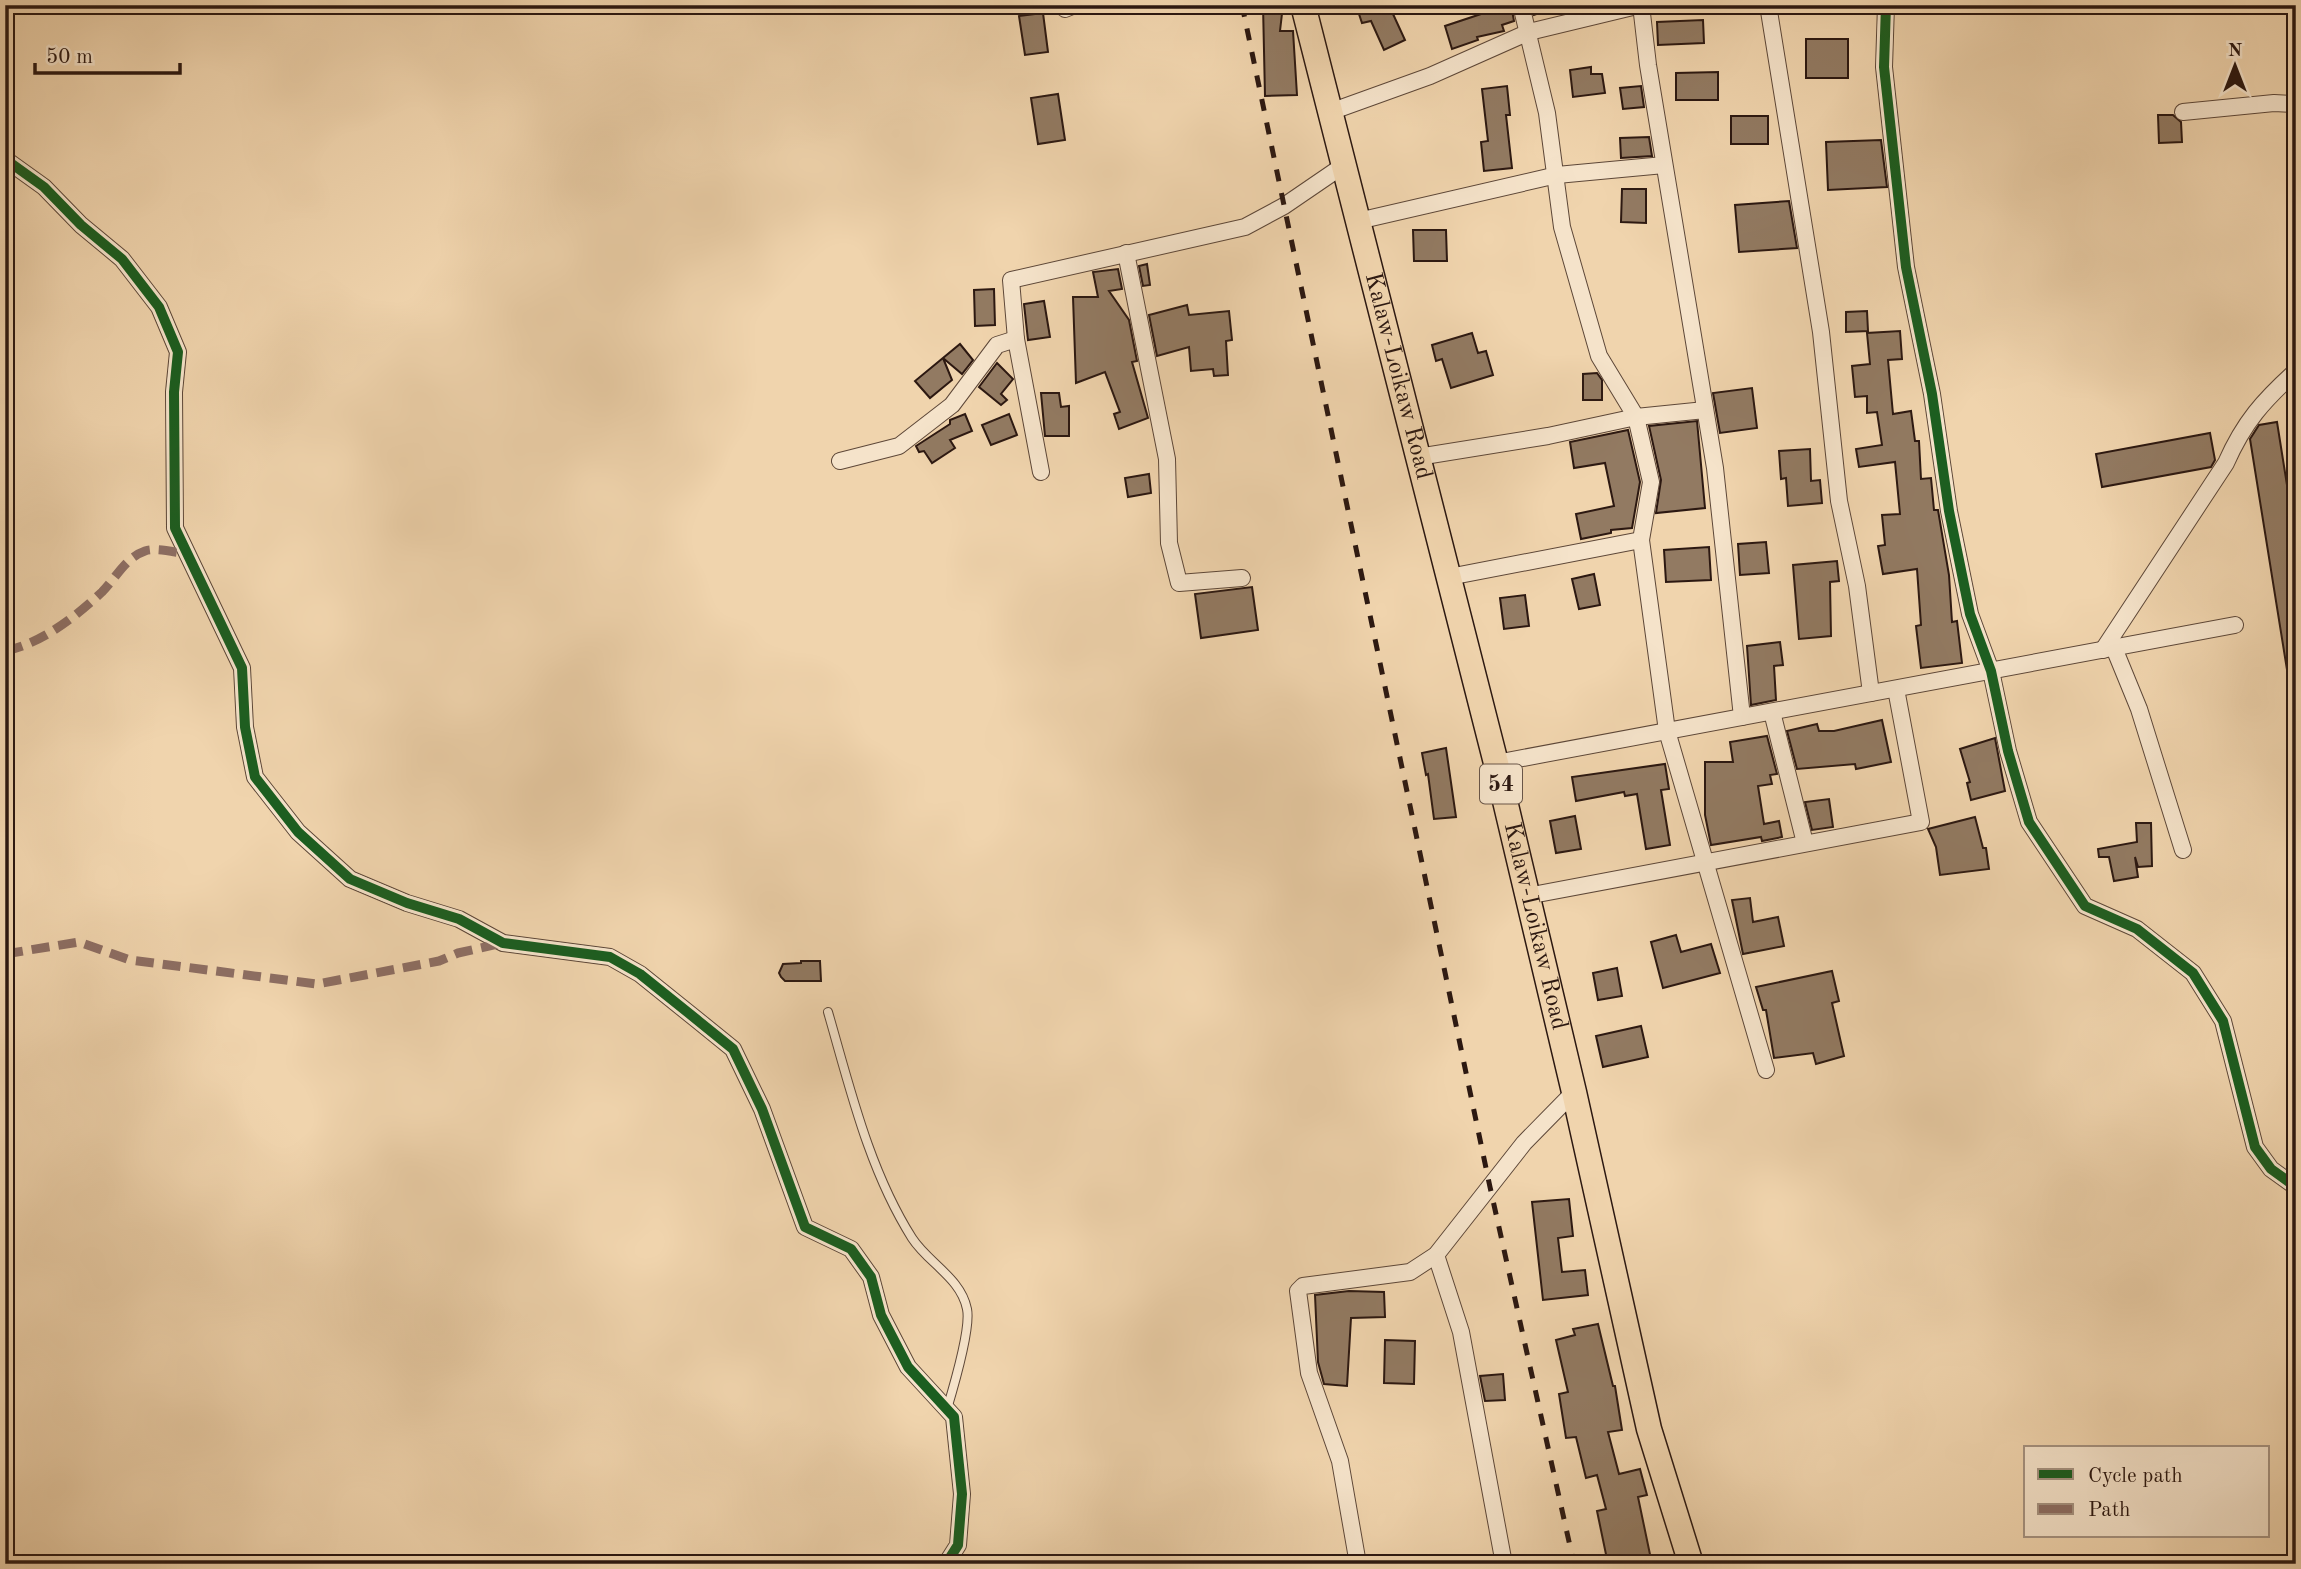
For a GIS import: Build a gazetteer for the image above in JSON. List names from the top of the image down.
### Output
{
  "streets": {
    "main road": ["Kalaw-Loikaw Road", "54"]
  },
  "legend": ["Cycle path", "Path"],
  "scale_bar": "50 m",
  "north": "top"
}
